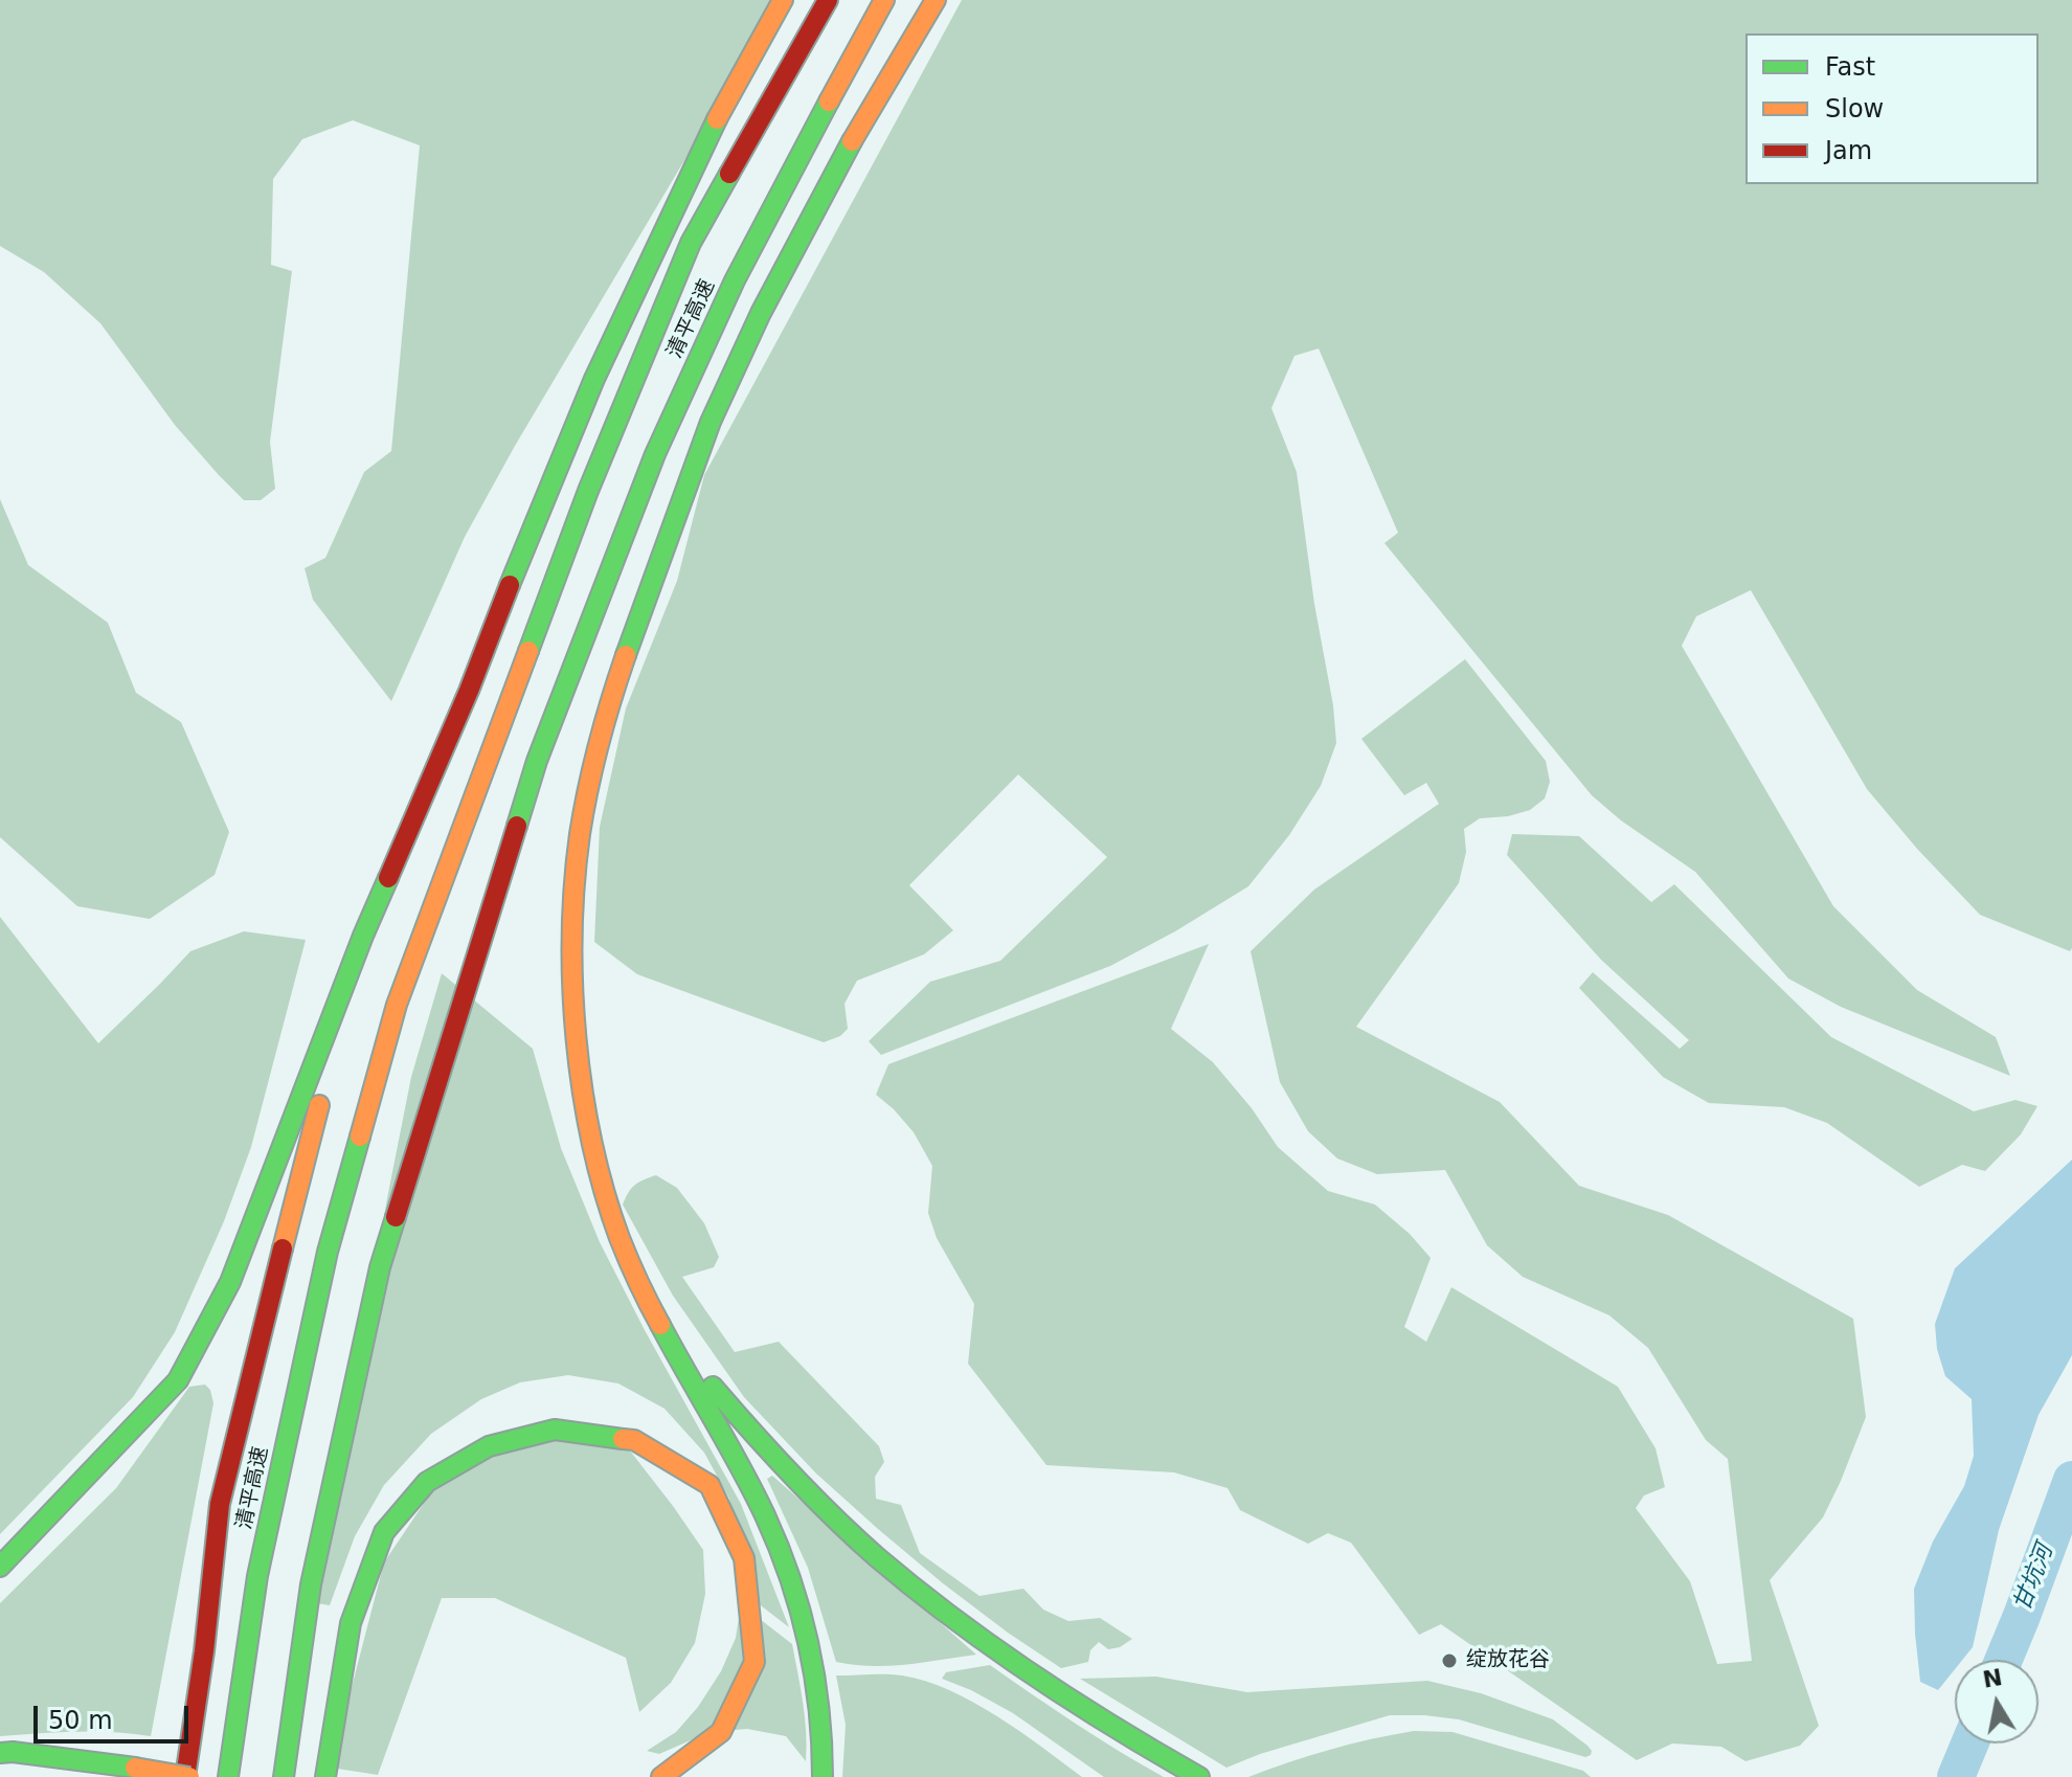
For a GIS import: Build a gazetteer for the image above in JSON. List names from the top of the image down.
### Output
{
  "streets": {
    "highway": ["清平高速"]
  },
  "water": ["甘坑河"],
  "places": ["绽放花谷"],
  "legend": ["Fast", "Slow", "Jam"],
  "scale_bar": "50 m",
  "north": "top"
}
